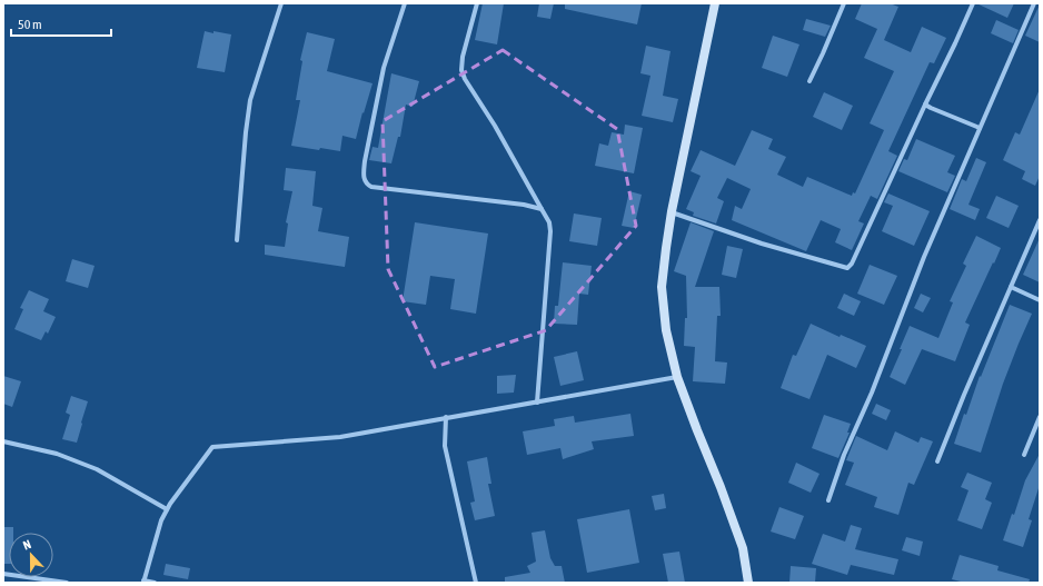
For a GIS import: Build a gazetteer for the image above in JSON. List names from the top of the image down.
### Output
{
  "scale_bar": "50 m",
  "north": "top"
}
